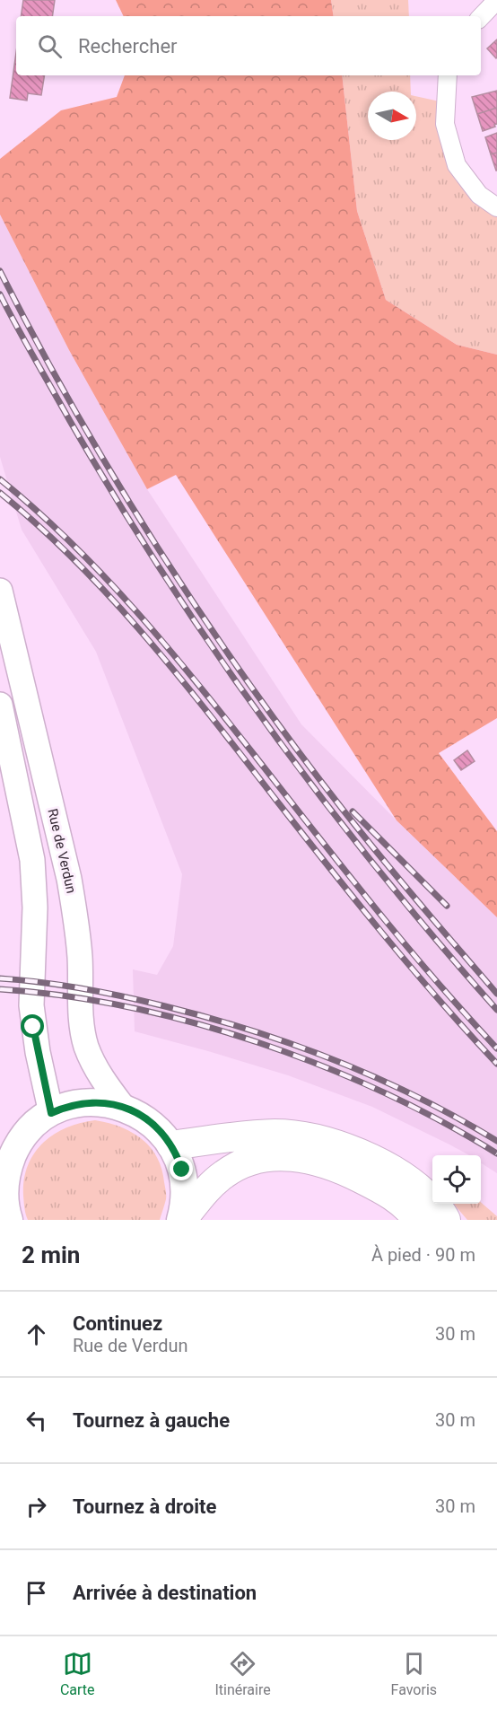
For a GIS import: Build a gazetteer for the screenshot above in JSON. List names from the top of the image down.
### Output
{
  "streets": {
    "main road": ["Rue de Verdun"]
  },
  "north": "right",
  "page": {
    "search": "Rechercher",
    "heading": ["2 min", "À pied · 90 m"],
    "list": [
      ["Continuez", "Rue de Verdun", "30 m"],
      ["Tournez à gauche", "30 m"],
      ["Tournez à droite", "30 m"],
      "Arrivée à destination"
    ],
    "nav": ["Carte", "Itinéraire", "Favoris"]
  }
}
